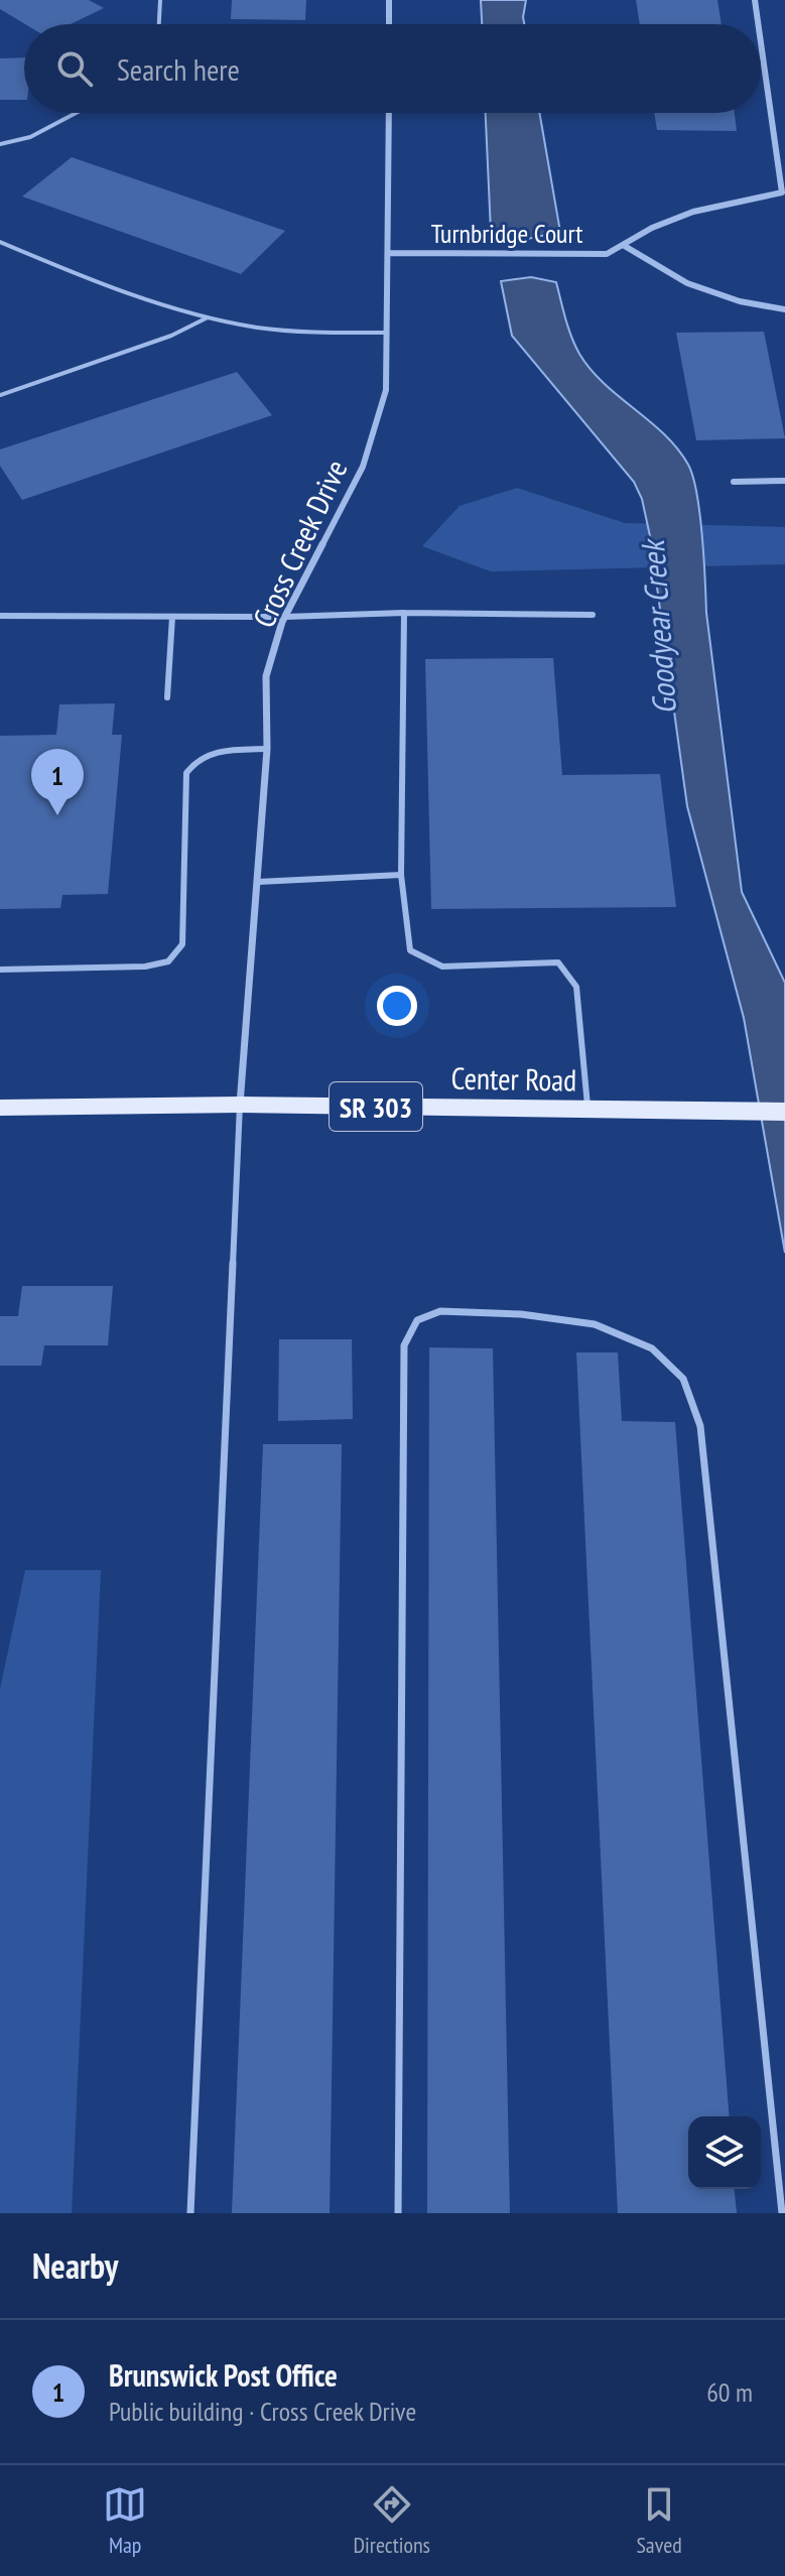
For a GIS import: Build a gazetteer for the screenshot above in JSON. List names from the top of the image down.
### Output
{
  "streets": {
    "main road": ["Center Road", "SR 303"],
    "street": ["Turnbridge Court", "Cross Creek Drive"]
  },
  "crossings": [
    ["Turnbridge Court", "Cross Creek Drive"],
    ["Cross Creek Drive", "Center Road"]
  ],
  "water": ["Goodyear Creek"],
  "page": {
    "search": "Search here",
    "pins": "1",
    "heading": "Nearby",
    "list": [
      {
        "mark": "1",
        "name": "Brunswick Post Office",
        "note": "Public building · Cross Creek Drive",
        "value": "60 m"
      }
    ],
    "nav": ["Map", "Directions", "Saved"]
  }
}
